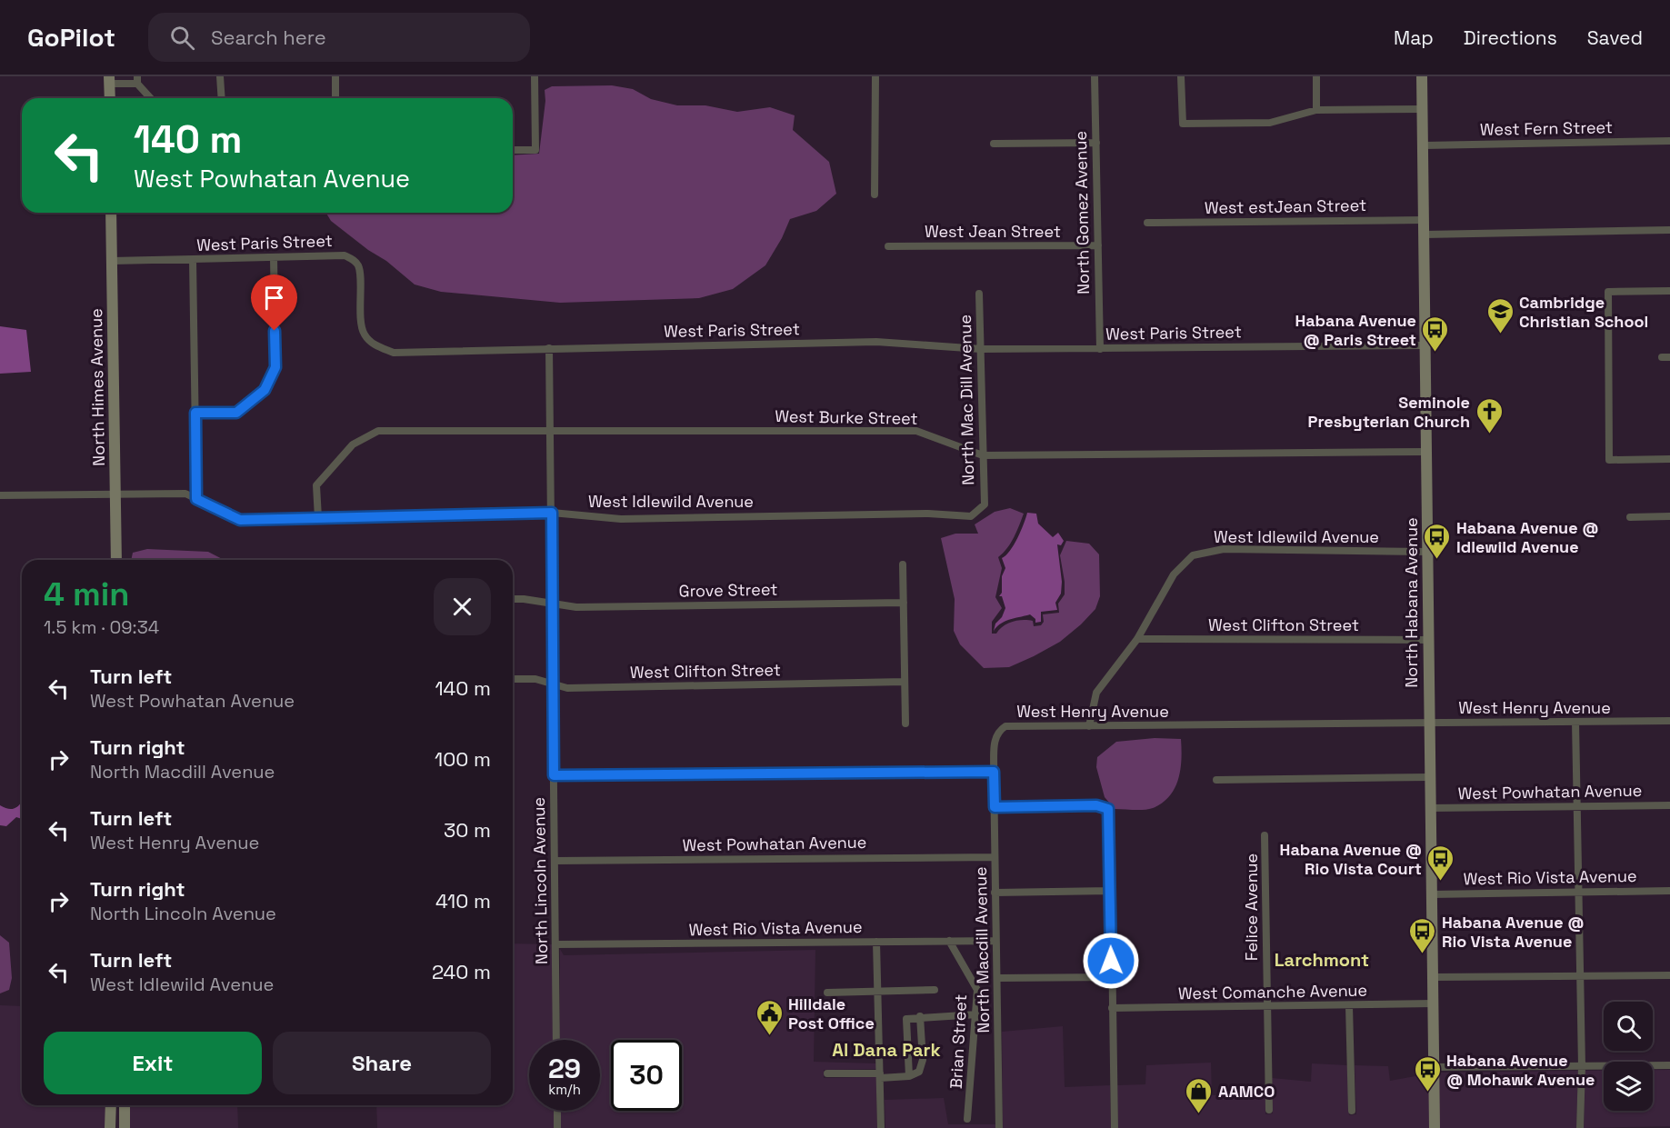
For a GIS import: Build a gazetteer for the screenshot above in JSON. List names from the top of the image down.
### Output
{
  "streets": {
    "street": [
      "West Fern Street",
      "West estJean Street",
      "North Gomez Avenue",
      "West Jean Street",
      "West Paris Street",
      "North Himes Avenue",
      "North Mac Dill Avenue",
      "West Burke Street",
      "West Idlewild Avenue",
      "Grove Street",
      "North Habana Avenue",
      "West Clifton Street",
      "West Henry Avenue",
      "West Powhatan Avenue",
      "West Rio Vista Avenue",
      "North Lincoln Avenue",
      "Felice Avenue",
      "North Macdill Avenue",
      "West Comanche Avenue",
      "Brian Street"
    ]
  },
  "crossings": [
    ["West Fern Street", "North Habana Avenue"],
    ["West estJean Street", "North Habana Avenue"],
    ["North Gomez Avenue", "West Jean Street"],
    ["North Gomez Avenue", "West Paris Street"],
    ["West Paris Street", "North Himes Avenue"],
    ["West Paris Street", "North Mac Dill Avenue"],
    ["West Paris Street", "North Habana Avenue"],
    ["West Paris Street", "North Lincoln Avenue"],
    ["North Himes Avenue", "West Idlewild Avenue"],
    ["North Mac Dill Avenue", "West Burke Street"],
    ["North Mac Dill Avenue", "West Idlewild Avenue"],
    ["West Burke Street", "West Idlewild Avenue"],
    ["West Burke Street", "North Habana Avenue"],
    ["West Burke Street", "North Lincoln Avenue"],
    ["West Idlewild Avenue", "North Habana Avenue"],
    ["West Idlewild Avenue", "West Clifton Street"],
    ["West Idlewild Avenue", "North Lincoln Avenue"],
    ["Grove Street", "North Lincoln Avenue"],
    ["North Habana Avenue", "West Clifton Street"],
    ["North Habana Avenue", "West Henry Avenue"],
    ["North Habana Avenue", "West Powhatan Avenue"],
    ["North Habana Avenue", "West Rio Vista Avenue"],
    ["North Habana Avenue", "West Comanche Avenue"],
    ["West Clifton Street", "North Lincoln Avenue"],
    ["West Henry Avenue", "North Macdill Avenue"],
    ["West Powhatan Avenue", "North Lincoln Avenue"],
    ["West Powhatan Avenue", "North Macdill Avenue"],
    ["West Rio Vista Avenue", "North Lincoln Avenue"],
    ["West Rio Vista Avenue", "North Macdill Avenue"],
    ["West Rio Vista Avenue", "Brian Street"],
    ["Felice Avenue", "West Comanche Avenue"]
  ],
  "districts": ["Larchmont", "Al Dana Park"],
  "places": {
    "school or university": ["Cambridge Christian School"],
    "bus stop": [
      "Habana Avenue @ Paris Street",
      "Habana Avenue @ Idlewild Avenue",
      "Habana Avenue @ Rio Vista Court",
      "Habana Avenue @ Rio Vista Avenue",
      "Habana Avenue @ Mohawk Avenue"
    ],
    "church": ["Seminole Presbyterian Church"],
    "public building": ["Hilldale Post Office"],
    "shop": ["AAMCO"]
  },
  "page": {
    "header": "GoPilot",
    "search": "Search here",
    "nav": ["Map", "Directions", "Saved"],
    "turn": ["140 m", "West Powhatan Avenue"],
    "heading": ["4 min", "1.5 km · 09:34"],
    "list": [
      {
        "name": "Turn left",
        "note": "West Powhatan Avenue",
        "value": "140 m"
      },
      {
        "name": "Turn right",
        "note": "North Macdill Avenue",
        "value": "100 m"
      },
      {
        "name": "Turn left",
        "note": "West Henry Avenue",
        "value": "30 m"
      },
      {
        "name": "Turn right",
        "note": "North Lincoln Avenue",
        "value": "410 m"
      },
      {
        "name": "Turn left",
        "note": "West Idlewild Avenue",
        "value": "240 m"
      }
    ],
    "buttons": ["Exit", "Share"],
    "speed": "29 km/h",
    "limit": "30"
  }
}
